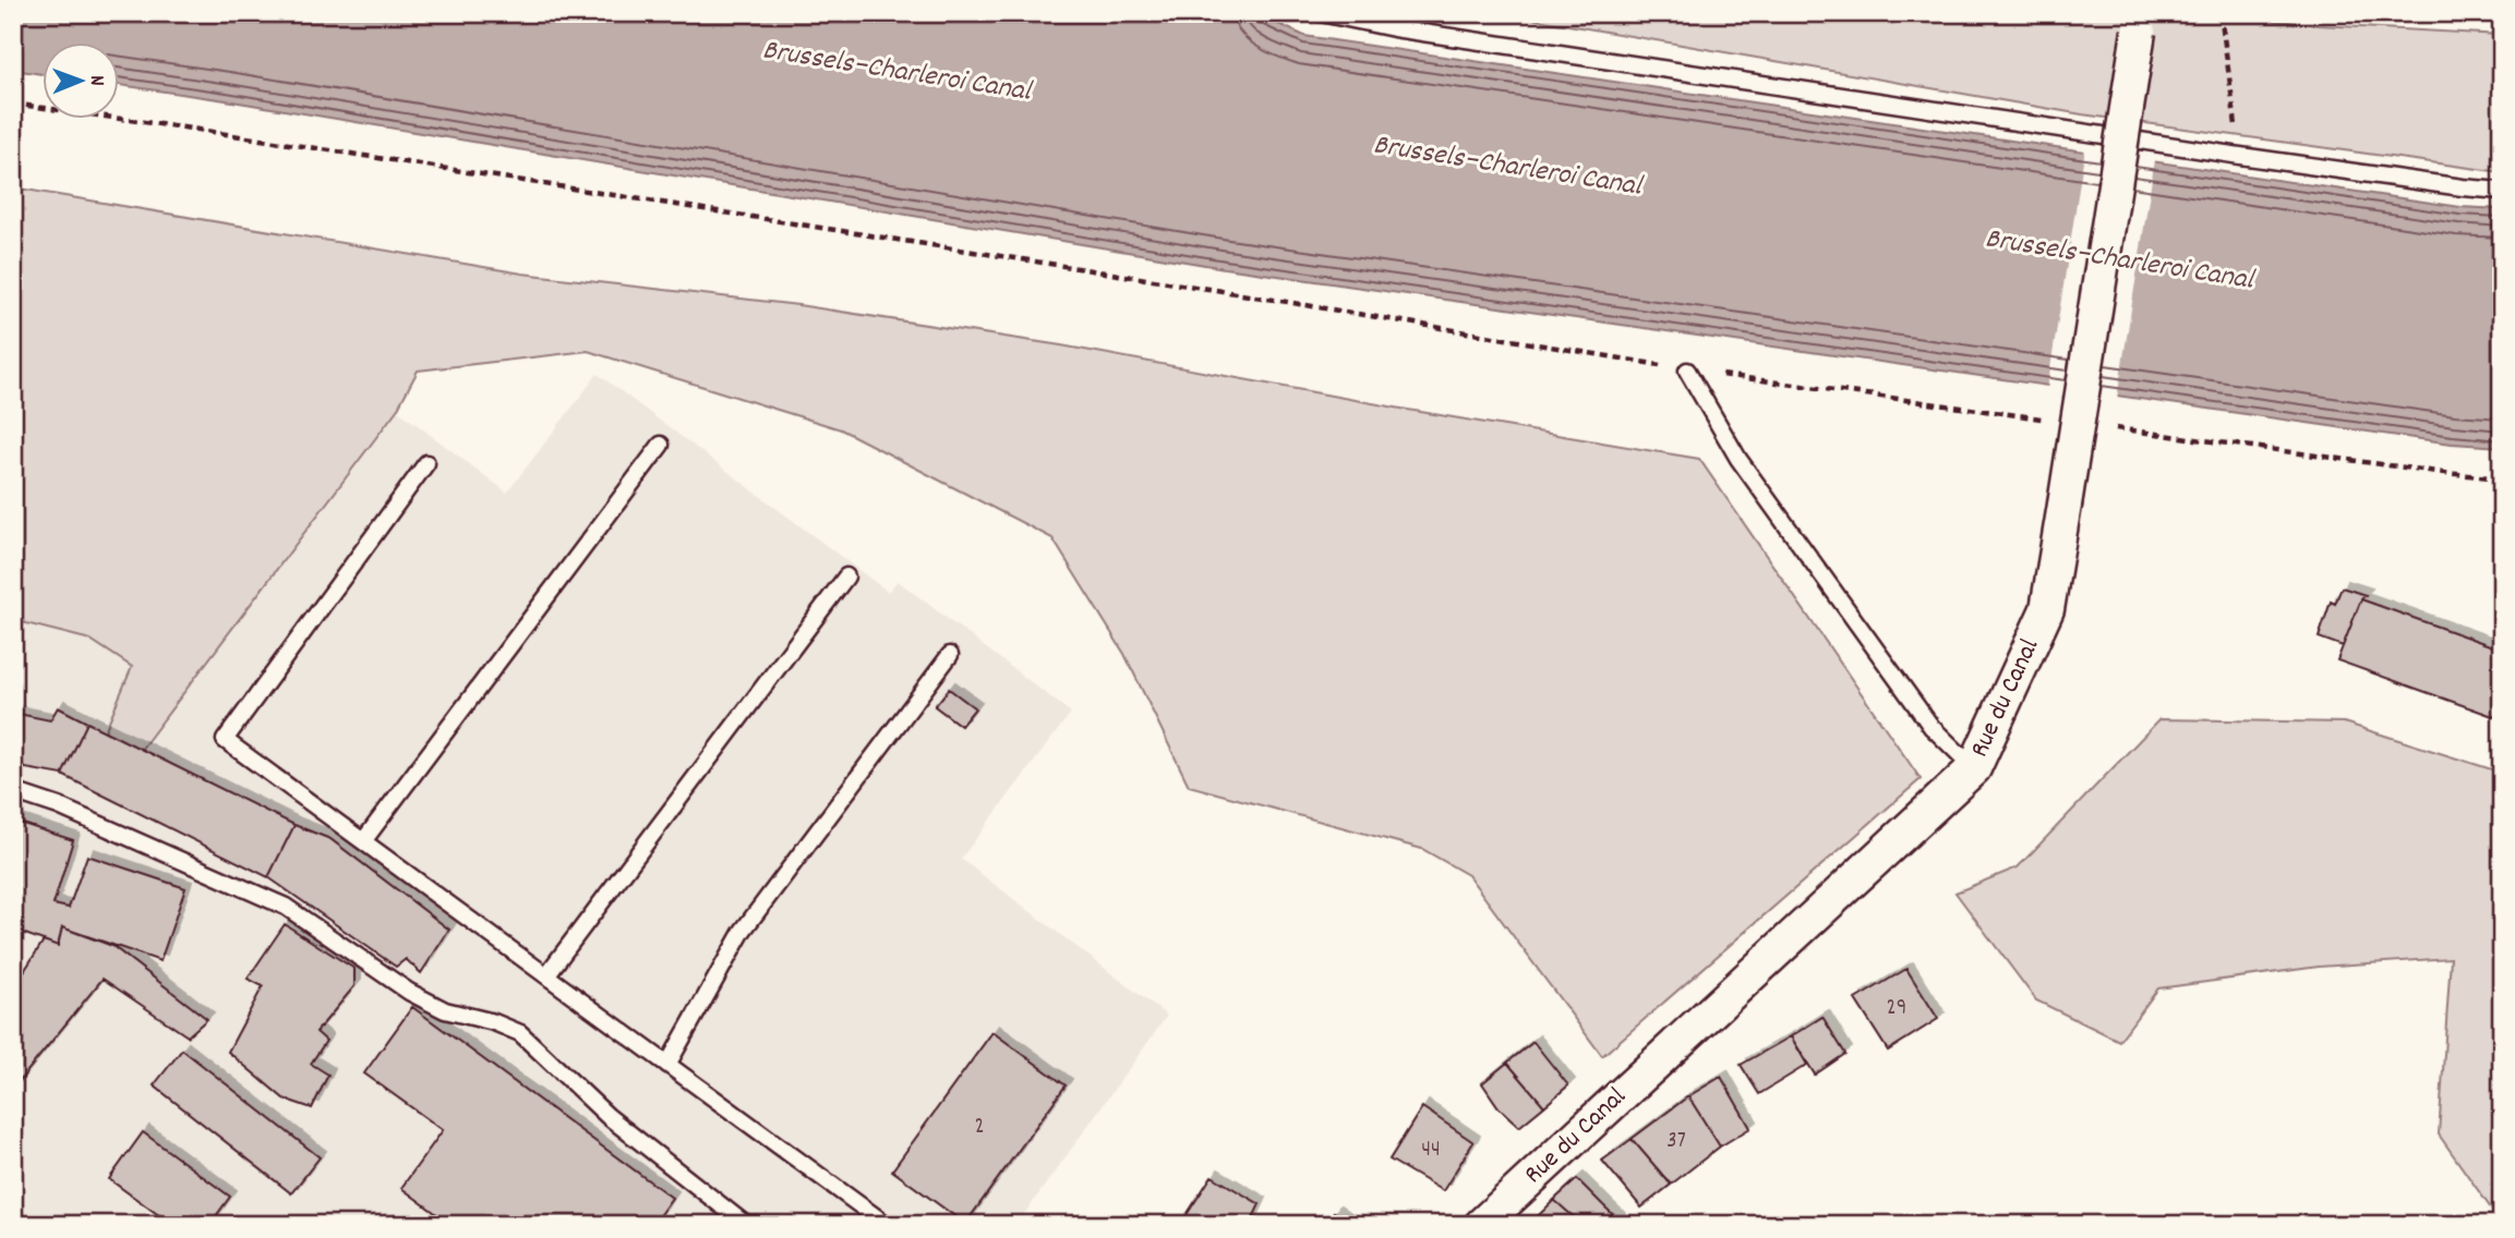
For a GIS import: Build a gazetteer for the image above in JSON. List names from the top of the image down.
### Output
{
  "streets": {
    "street": ["Rue du Canal"]
  },
  "water": ["Brussels–Charleroi Canal"],
  "house_numbers": [
    "29",
    "2",
    "37",
    "44"
  ],
  "north": "right"
}
